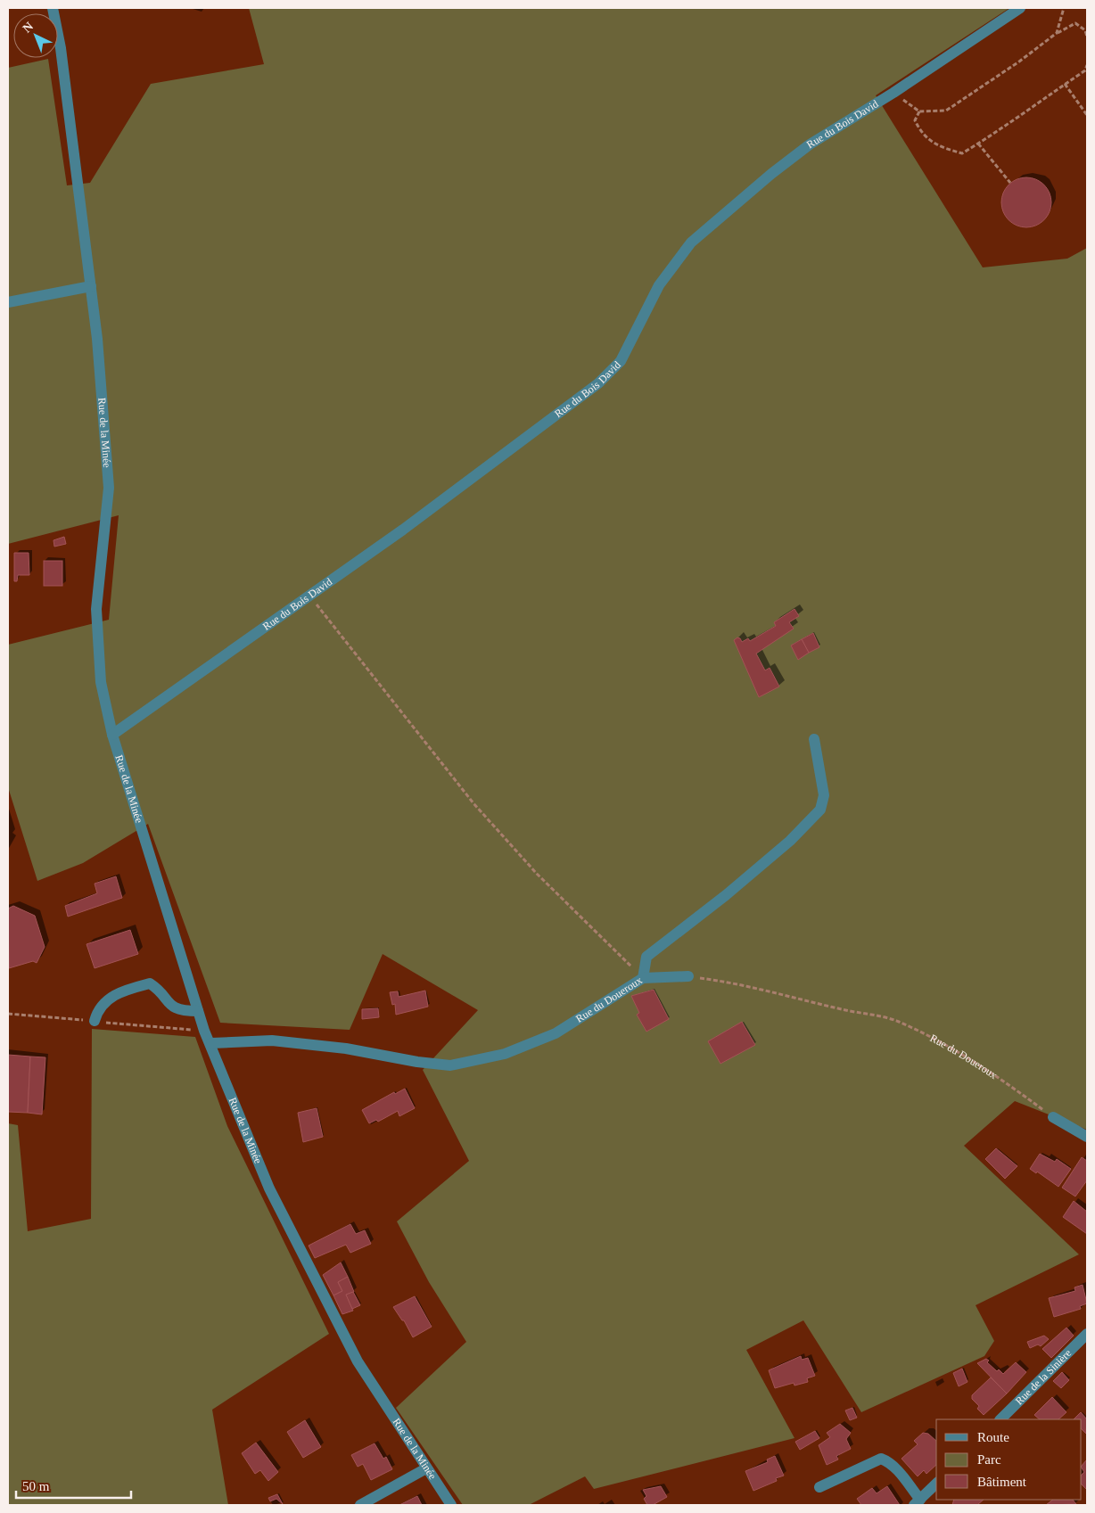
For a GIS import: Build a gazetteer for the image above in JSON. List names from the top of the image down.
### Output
{
  "streets": {
    "street": [
      "Rue du Bois David",
      "Rue de la Minée",
      "Rue du Doueroux",
      "Rue de la Sinière"
    ]
  },
  "crossings": [
    ["Rue du Bois David", "Rue de la Minée"],
    ["Rue de la Minée", "Rue du Doueroux"]
  ],
  "legend": ["Route", "Parc", "Bâtiment"],
  "scale_bar": "50 m",
  "north": "top left"
}
